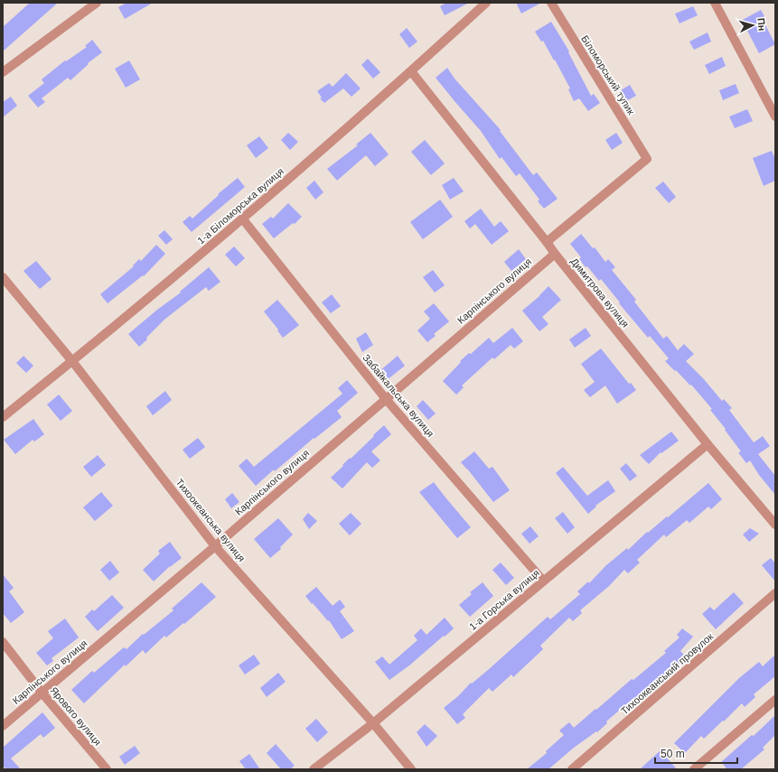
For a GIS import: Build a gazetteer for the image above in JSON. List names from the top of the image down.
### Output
{
  "streets": {
    "street": [
      "Біломорський тупик",
      "1-а Біломорська вулиця",
      "Карпінського вулиця",
      "Димитрова вулиця",
      "Забайкальська вулиця",
      "Тихоокеанська вулиця",
      "1-а Горська вулиця",
      "Тихоокеанський провулок",
      "Ярового вулиця"
    ]
  },
  "crossings": [
    ["Біломорський тупик", "Димитрова вулиця"],
    ["1-а Біломорська вулиця", "Димитрова вулиця"],
    ["1-а Біломорська вулиця", "Забайкальська вулиця"],
    ["1-а Біломорська вулиця", "Тихоокеанська вулиця"],
    ["Карпінського вулиця", "Димитрова вулиця"],
    ["Карпінського вулиця", "Забайкальська вулиця"],
    ["Карпінського вулиця", "Тихоокеанська вулиця"],
    ["Карпінського вулиця", "Ярового вулиця"],
    ["Димитрова вулиця", "1-а Горська вулиця"],
    ["Забайкальська вулиця", "1-а Горська вулиця"],
    ["Тихоокеанська вулиця", "1-а Горська вулиця"]
  ],
  "scale_bar": "50 m",
  "north": "right"
}
